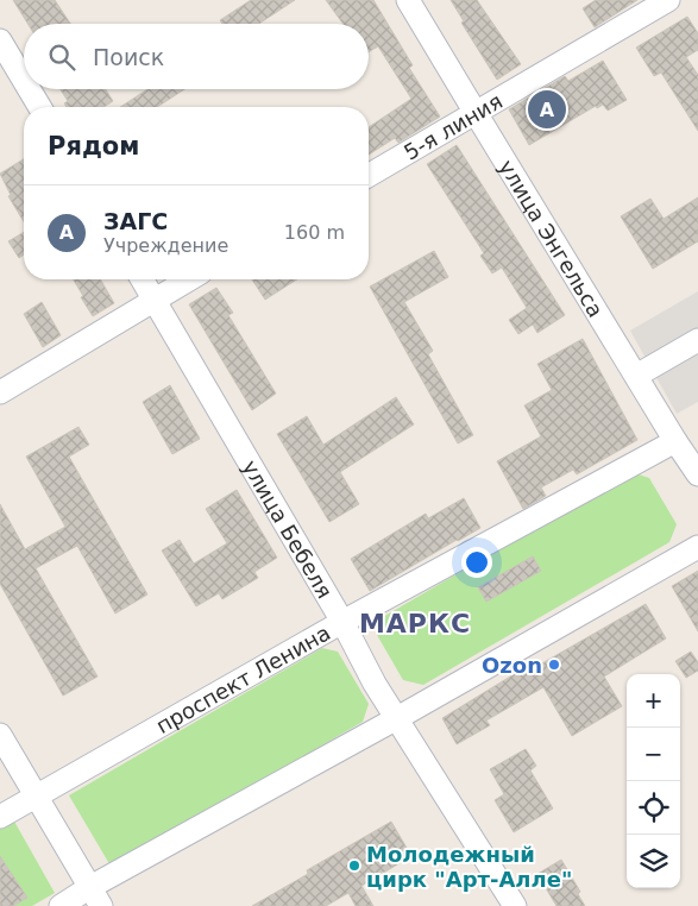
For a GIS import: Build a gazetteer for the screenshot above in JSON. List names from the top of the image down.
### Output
{
  "streets": {
    "street": [
      "5-я линия",
      "улица Энгельса",
      "улица Бебеля",
      "проспект Ленина"
    ]
  },
  "crossings": [
    ["5-я линия", "улица Энгельса"],
    ["улица Энгельса", "проспект Ленина"],
    ["улица Бебеля", "проспект Ленина"]
  ],
  "districts": ["МАРКС"],
  "places": ["Ozon", "Молодежный цирк \"Арт-Алле\""],
  "page": {
    "search": "Поиск",
    "pins": "A",
    "heading": "Рядом",
    "list": [
      {
        "mark": "A",
        "name": "ЗАГС",
        "note": "Учреждение",
        "value": "160 m"
      }
    ],
    "map_buttons": ["+", "−"]
  }
}
